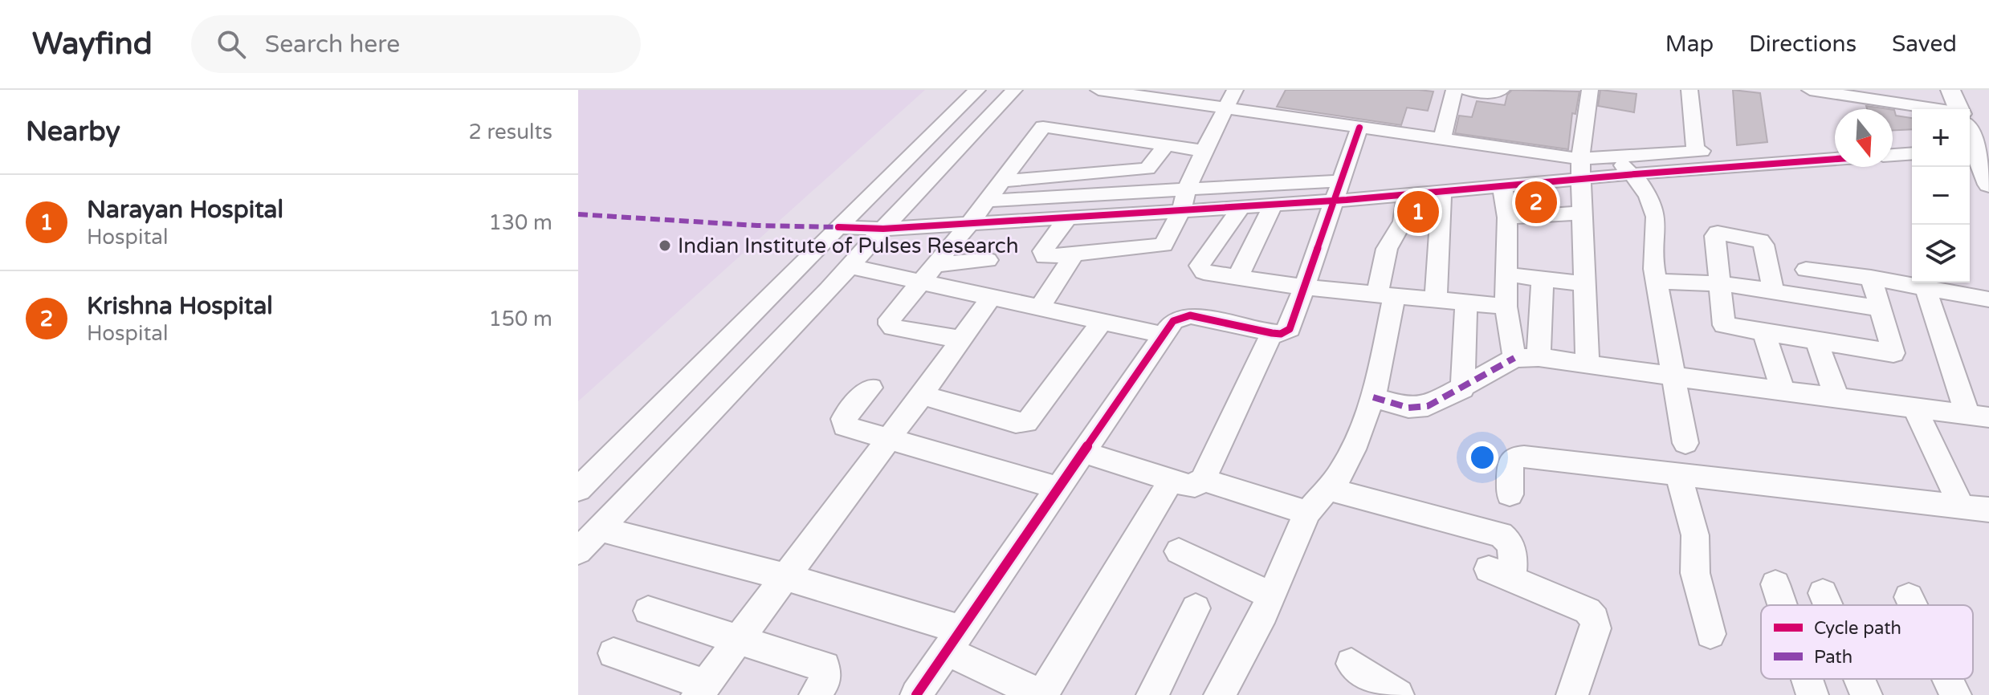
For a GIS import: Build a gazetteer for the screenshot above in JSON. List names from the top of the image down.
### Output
{
  "places": ["Indian Institute of Pulses Research"],
  "legend": ["Cycle path", "Path"],
  "north": "bottom",
  "page": {
    "header": "Wayfind",
    "search": "Search here",
    "nav": ["Map", "Directions", "Saved"],
    "heading": ["Nearby", "2 results"],
    "map_buttons": ["+", "−"],
    "list": [
      {
        "mark": "1",
        "name": "Narayan Hospital",
        "note": "Hospital",
        "value": "130 m"
      },
      {
        "mark": "2",
        "name": "Krishna Hospital",
        "note": "Hospital",
        "value": "150 m"
      }
    ],
    "pins": ["2", "1"]
  }
}
